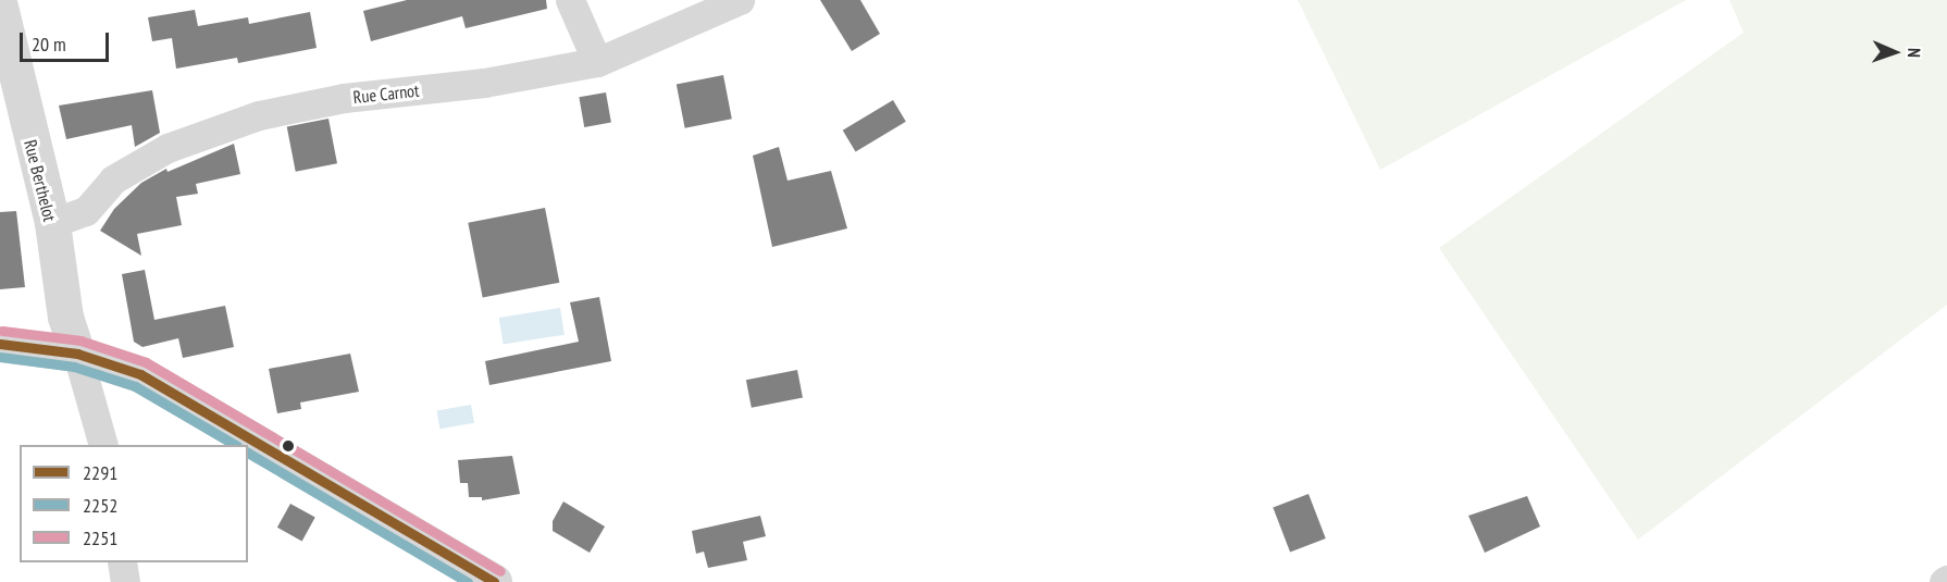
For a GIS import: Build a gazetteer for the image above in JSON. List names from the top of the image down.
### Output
{
  "streets": {
    "street": ["Rue Carnot", "Rue Berthelot"]
  },
  "crossings": [
    ["Rue Carnot", "Rue Berthelot"]
  ],
  "lines": ["transit line 2251", "transit line 2291", "transit line 2252"],
  "legend": ["2291", "2252", "2251"],
  "scale_bar": "20 m",
  "north": "right"
}
